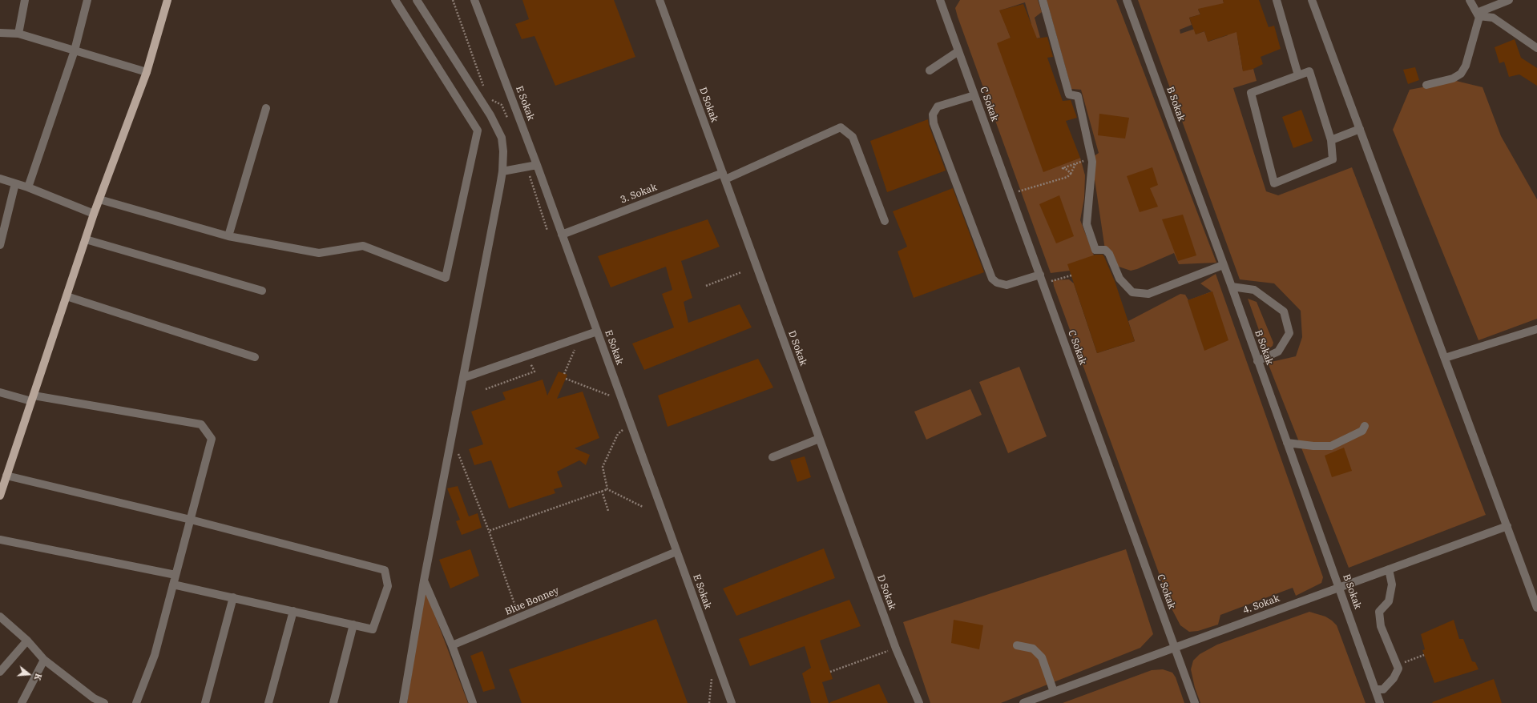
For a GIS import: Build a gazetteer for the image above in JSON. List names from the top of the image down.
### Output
{
  "streets": {
    "street": [
      "E Sokak",
      "C Sokak",
      "B Sokak",
      "D Sokak",
      "3. Sokak",
      "Blue Bonney",
      "4. Sokak"
    ]
  },
  "crossings": [
    ["E Sokak", "3. Sokak"],
    ["E Sokak", "Blue Bonney"],
    ["C Sokak", "4. Sokak"],
    ["B Sokak", "4. Sokak"],
    ["D Sokak", "3. Sokak"]
  ],
  "north": "right"
}
